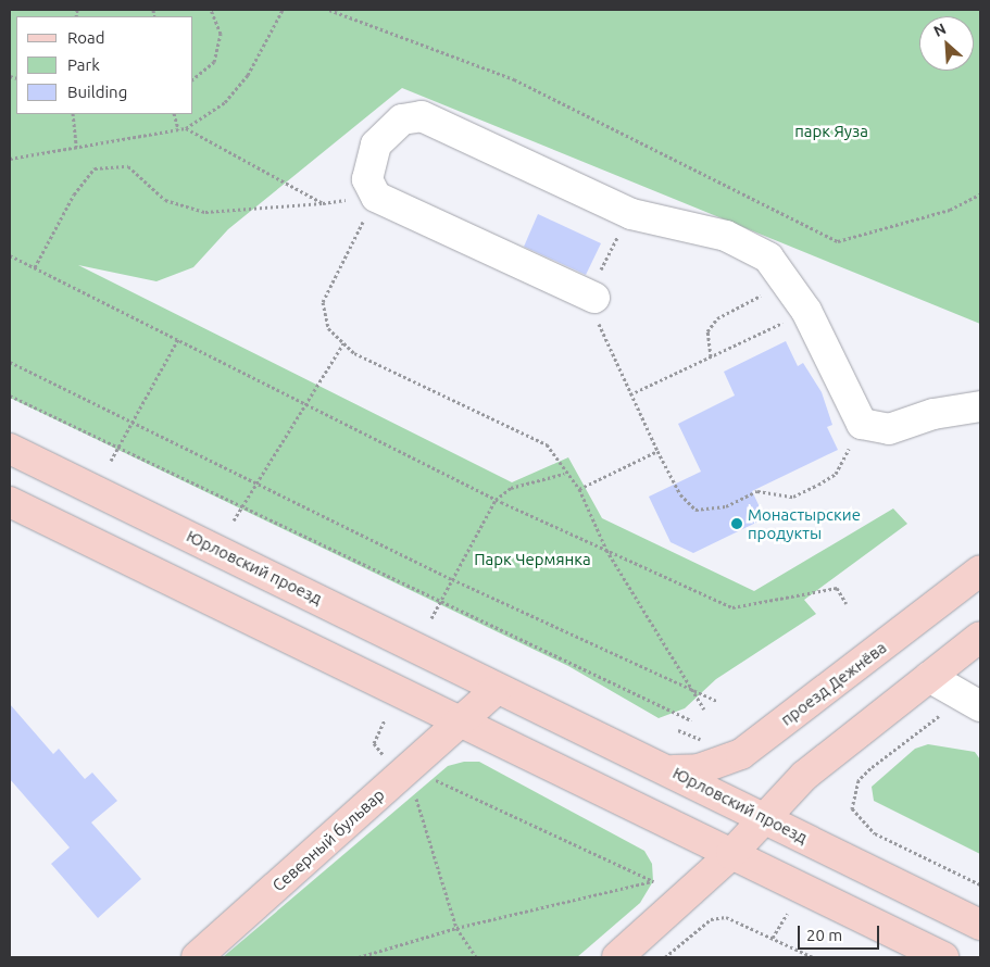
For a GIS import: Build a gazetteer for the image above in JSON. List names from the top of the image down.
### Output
{
  "streets": {
    "main road": ["Юрловский проезд", "проезд Дежнёва", "Северный бульвар"]
  },
  "crossings": [
    ["Юрловский проезд", "проезд Дежнёва"]
  ],
  "parks": ["парк Яуза", "Парк Чермянка"],
  "places": ["Монастырские продукты"],
  "legend": ["Road", "Park", "Building"],
  "scale_bar": "20 m",
  "north": "top left"
}
